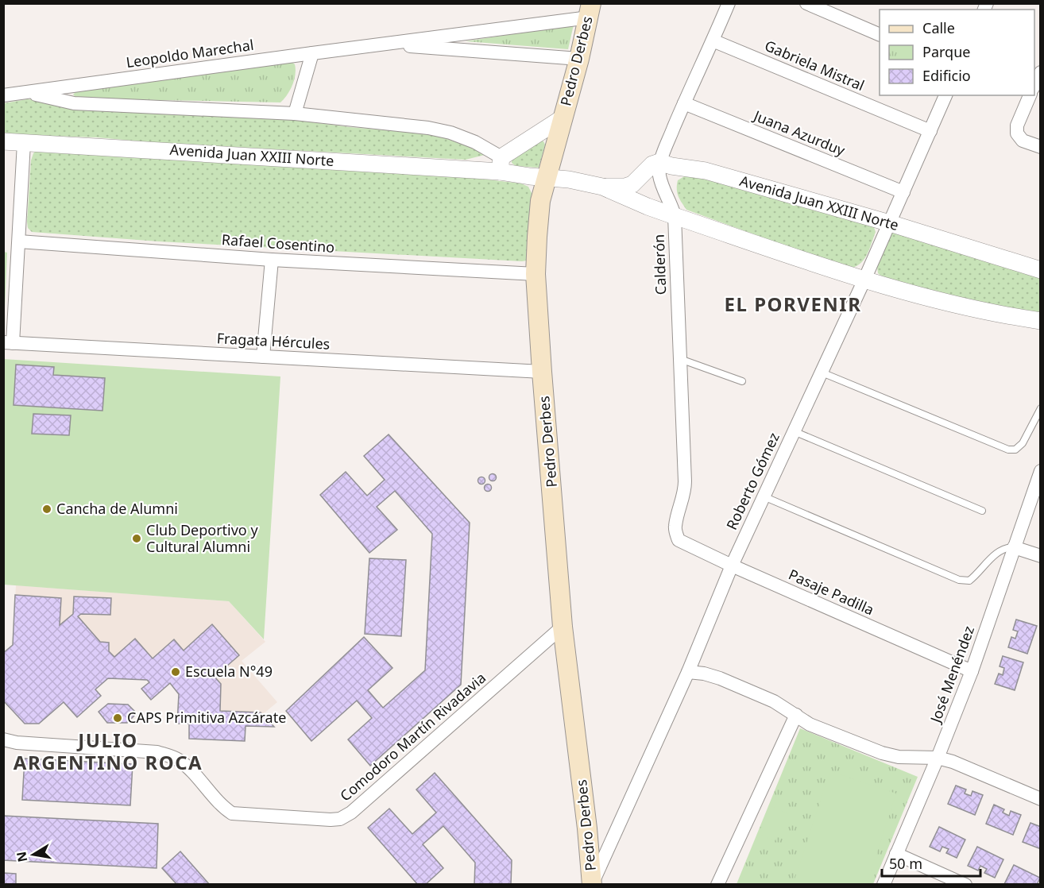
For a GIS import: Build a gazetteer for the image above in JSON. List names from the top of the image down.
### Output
{
  "streets": {
    "main road": ["Pedro Derbes"],
    "street": [
      "Leopoldo Marechal",
      "Gabriela Mistral",
      "Juana Azurduy",
      "Avenida Juan XXIII Norte",
      "Rafael Cosentino",
      "Calderón",
      "Fragata Hércules",
      "Roberto Gómez",
      "Pasaje Padilla",
      "José Menéndez",
      "Comodoro Martín Rivadavia"
    ]
  },
  "crossings": [
    ["Leopoldo Marechal", "Pedro Derbes"],
    ["Leopoldo Marechal", "Avenida Juan XXIII Norte"],
    ["Pedro Derbes", "Avenida Juan XXIII Norte"],
    ["Pedro Derbes", "Rafael Cosentino"],
    ["Pedro Derbes", "Fragata Hércules"],
    ["Pedro Derbes", "Roberto Gómez"],
    ["Pedro Derbes", "Comodoro Martín Rivadavia"],
    ["Gabriela Mistral", "Calderón"],
    ["Gabriela Mistral", "Roberto Gómez"],
    ["Juana Azurduy", "Calderón"],
    ["Juana Azurduy", "Roberto Gómez"],
    ["Avenida Juan XXIII Norte", "Calderón"],
    ["Avenida Juan XXIII Norte", "Roberto Gómez"],
    ["Calderón", "Pasaje Padilla"],
    ["Roberto Gómez", "Pasaje Padilla"],
    ["Pasaje Padilla", "José Menéndez"]
  ],
  "districts": ["EL PORVENIR", "JULIO ARGENTINO ROCA"],
  "places": [
    "Cancha de Alumni",
    "Club Deportivo y Cultural Alumni",
    "Escuela N°49",
    "CAPS Primitiva Azcárate"
  ],
  "legend": ["Calle", "Parque", "Edificio"],
  "scale_bar": "50 m",
  "north": "left"
}
